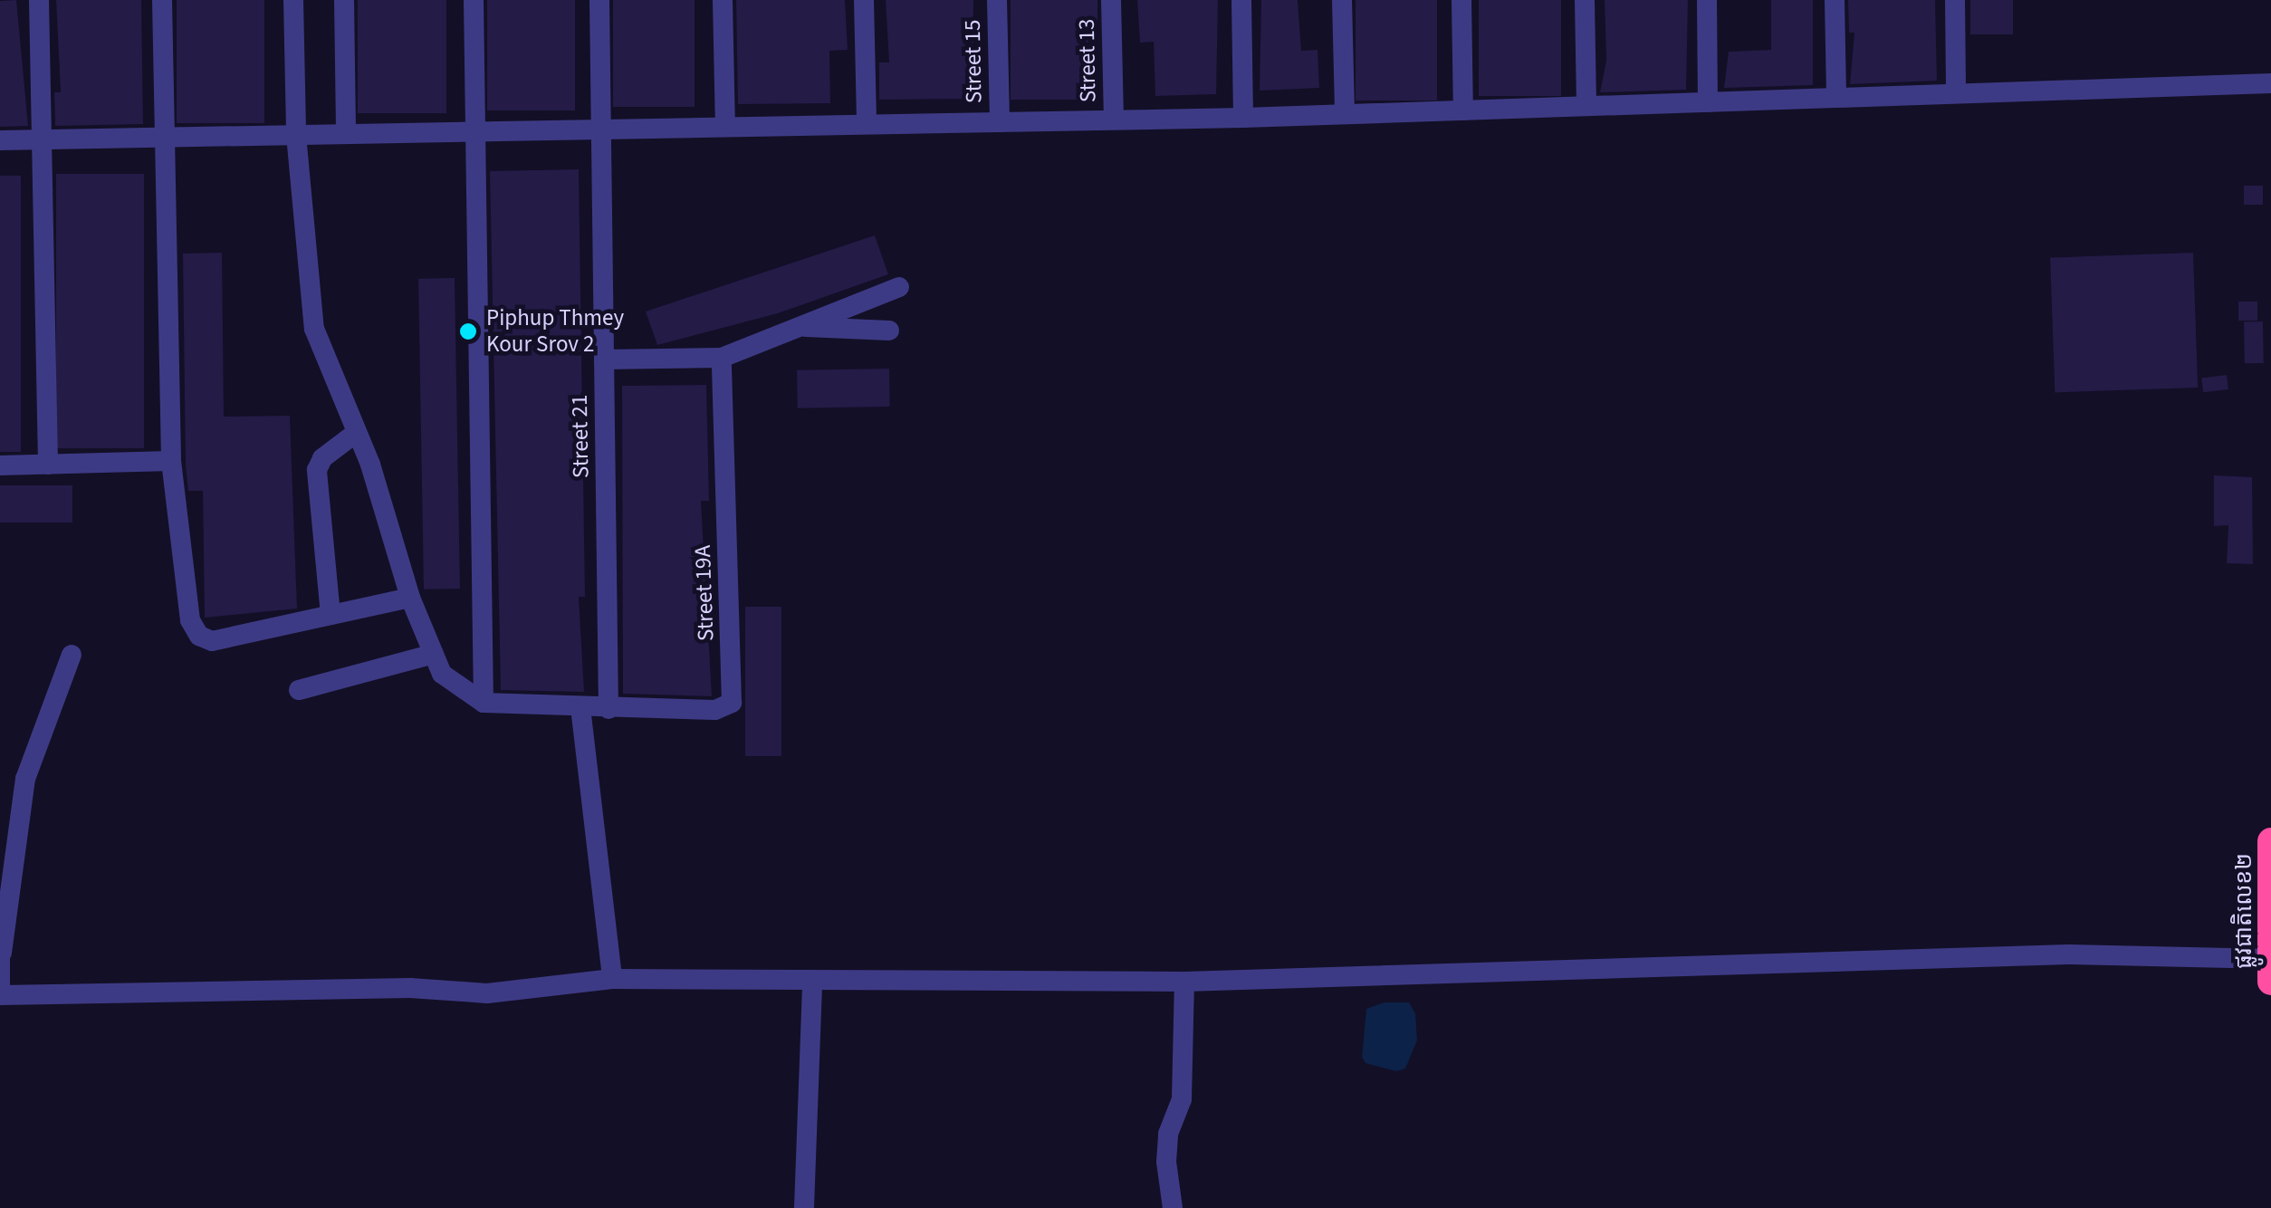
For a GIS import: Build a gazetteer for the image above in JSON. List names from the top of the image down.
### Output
{
  "streets": {
    "highway": ["ផ្លូវជាតិលេខ២"],
    "street": [
      "Street 13",
      "Street 15",
      "Street 21",
      "Street 19A"
    ]
  },
  "crossings": [
    ["Street 21", "Street 19A"]
  ],
  "places": ["Piphup Thmey Kour Srov 2"]
}
